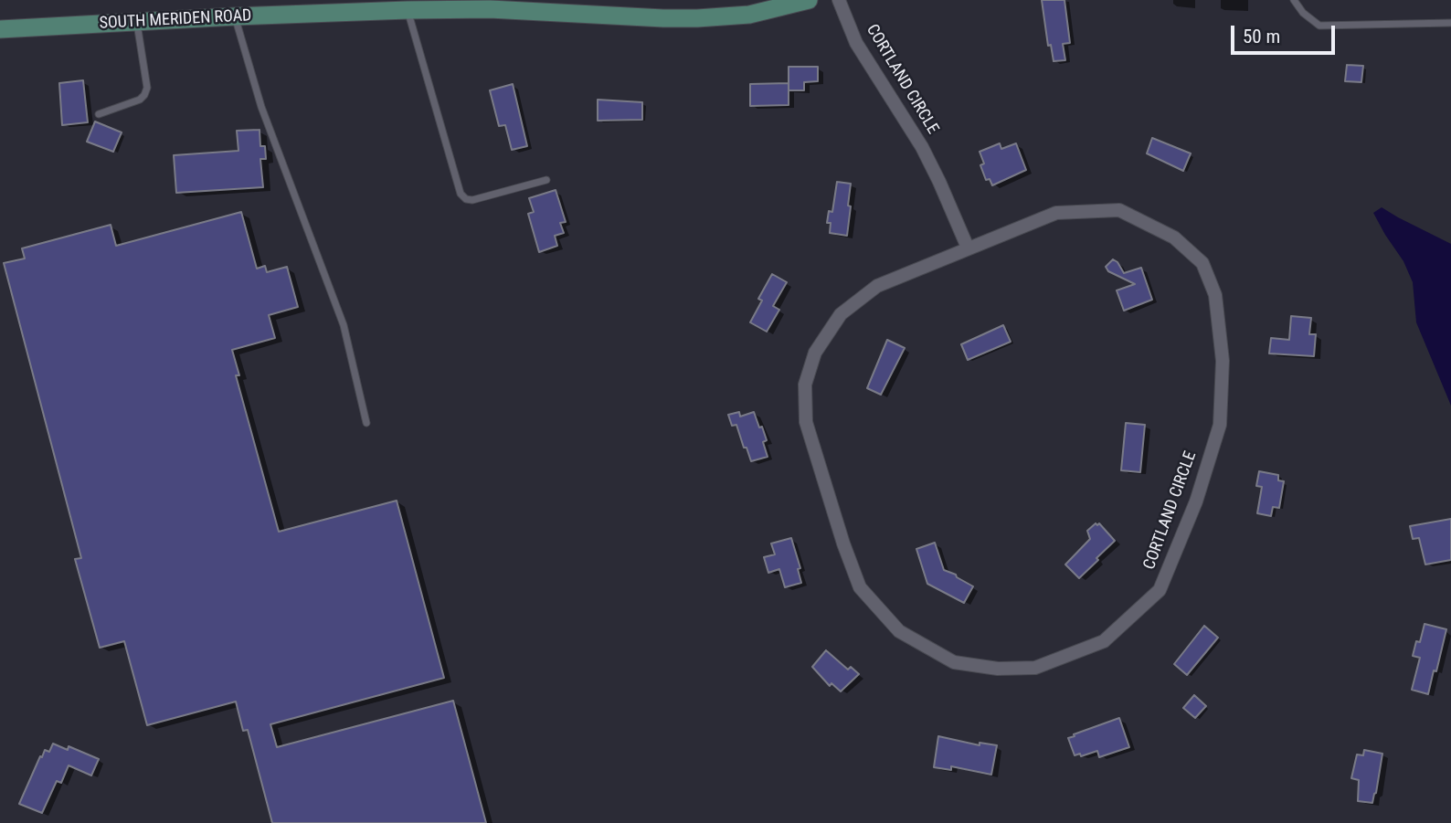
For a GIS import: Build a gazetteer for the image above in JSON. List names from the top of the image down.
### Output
{
  "streets": {
    "main road": ["SOUTH MERIDEN ROAD"],
    "street": ["CORTLAND CIRCLE"]
  },
  "scale_bar": "50 m"
}
